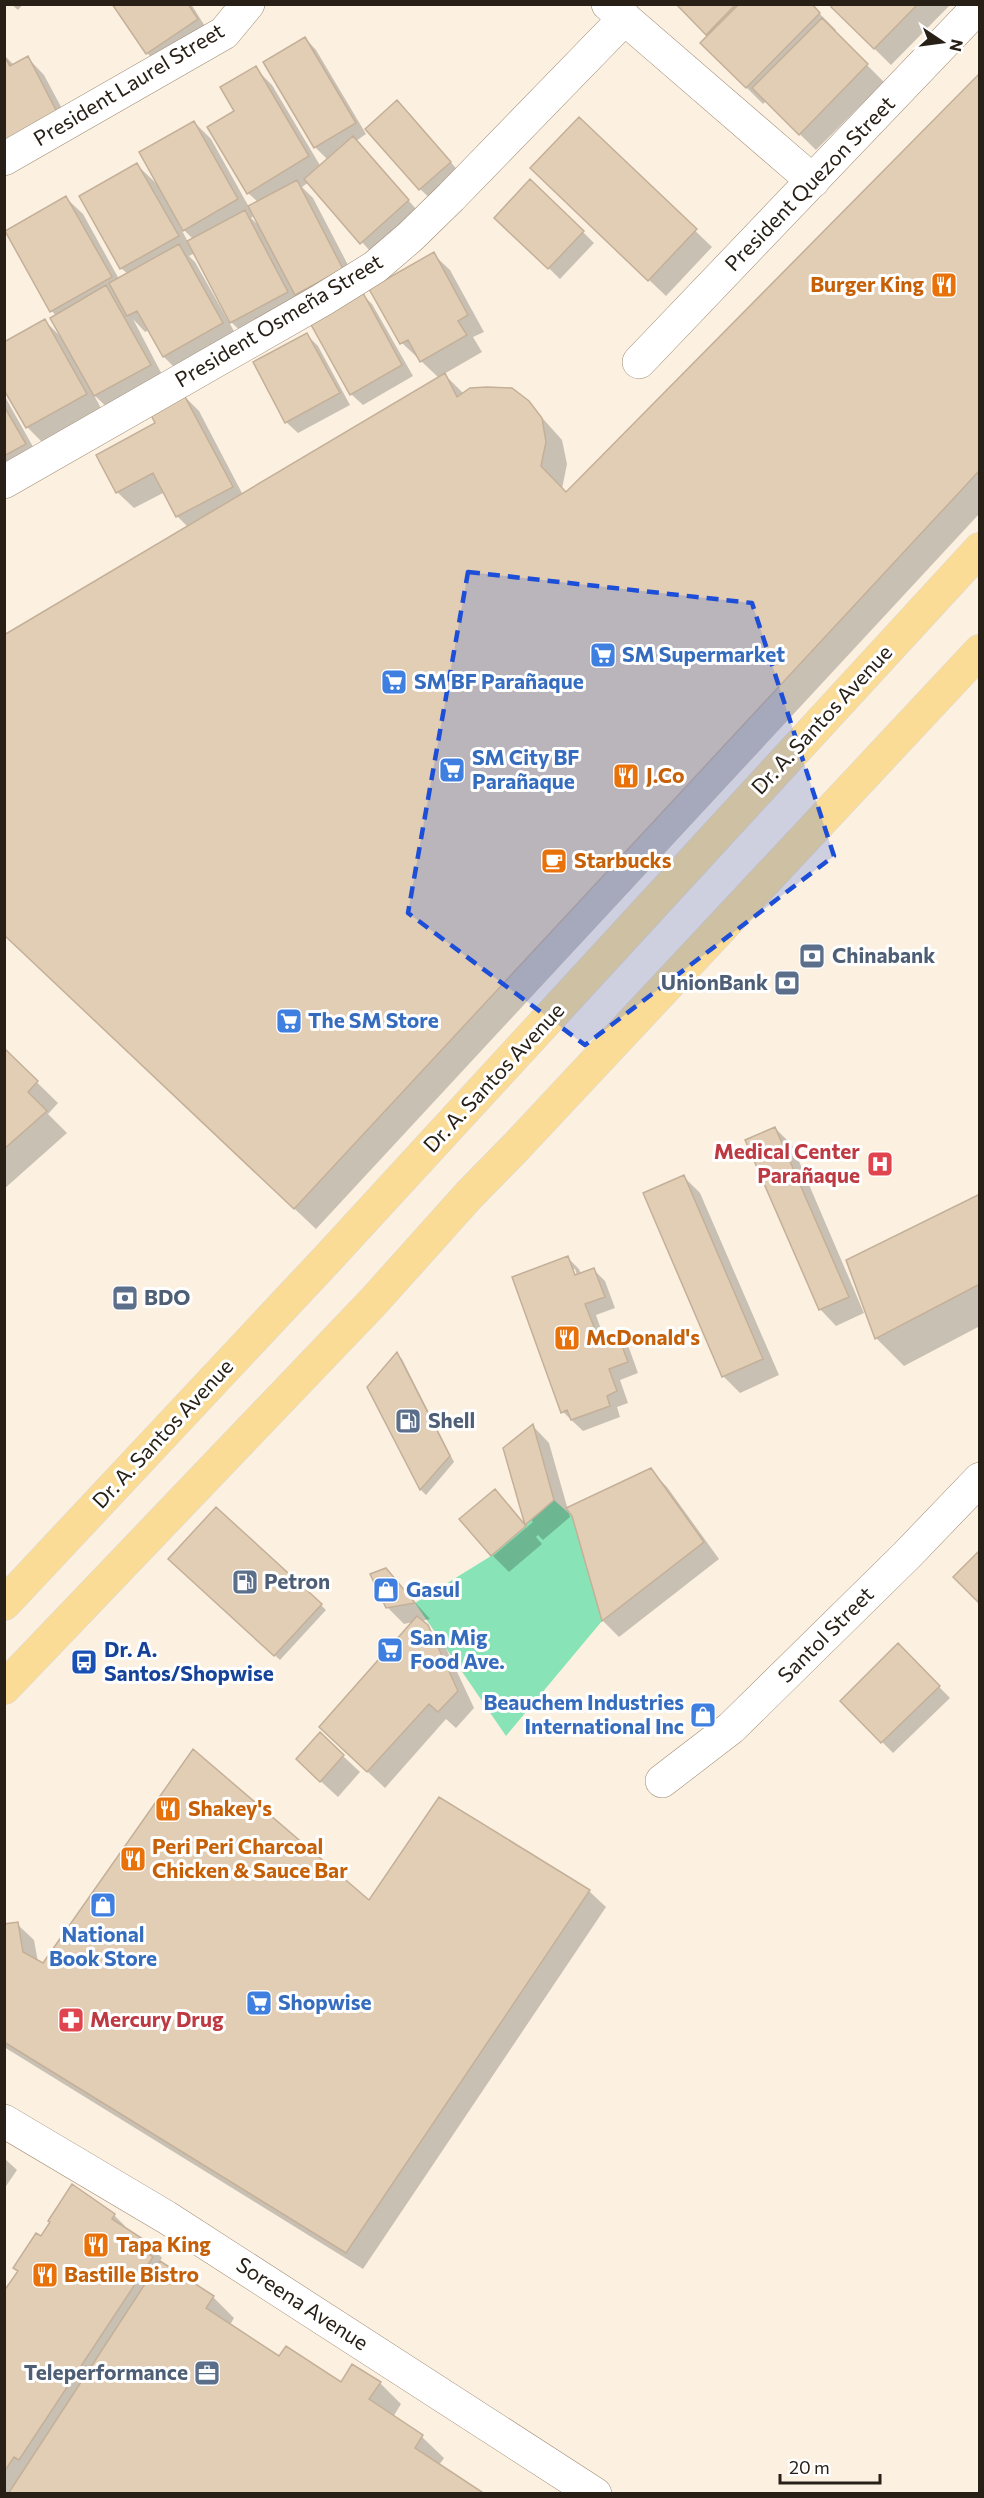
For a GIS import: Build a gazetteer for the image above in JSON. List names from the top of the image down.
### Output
{
  "streets": {
    "main road": ["Dr. A. Santos Avenue"],
    "street": [
      "President Laurel Street",
      "President Quezon Street",
      "President Osmeña Street",
      "Santol Street",
      "Soreena Avenue"
    ]
  },
  "places": {
    "restaurant": [
      "Burger King",
      "J.Co",
      "McDonald's",
      "Shakey's",
      "Peri Peri Charcoal Chicken & Sauce Bar",
      "Tapa King",
      "Bastille Bistro"
    ],
    "supermarket": [
      "SM Supermarket",
      "SM BF Parañaque",
      "SM City BF Parañaque",
      "The SM Store",
      "San Mig Food Ave.",
      "Shopwise"
    ],
    "cafe": ["Starbucks"],
    "bank": ["Chinabank", "UnionBank", "BDO"],
    "hospital": ["Medical Center Parañaque"],
    "fuel station": ["Shell", "Petron"],
    "shop": ["Gasul", "Beauchem Industries International Inc", "National Book Store"],
    "bus stop": ["Dr. A. Santos/Shopwise"],
    "pharmacy": ["Mercury Drug"],
    "office": ["Teleperformance"]
  },
  "scale_bar": "20 m",
  "north": "right"
}
